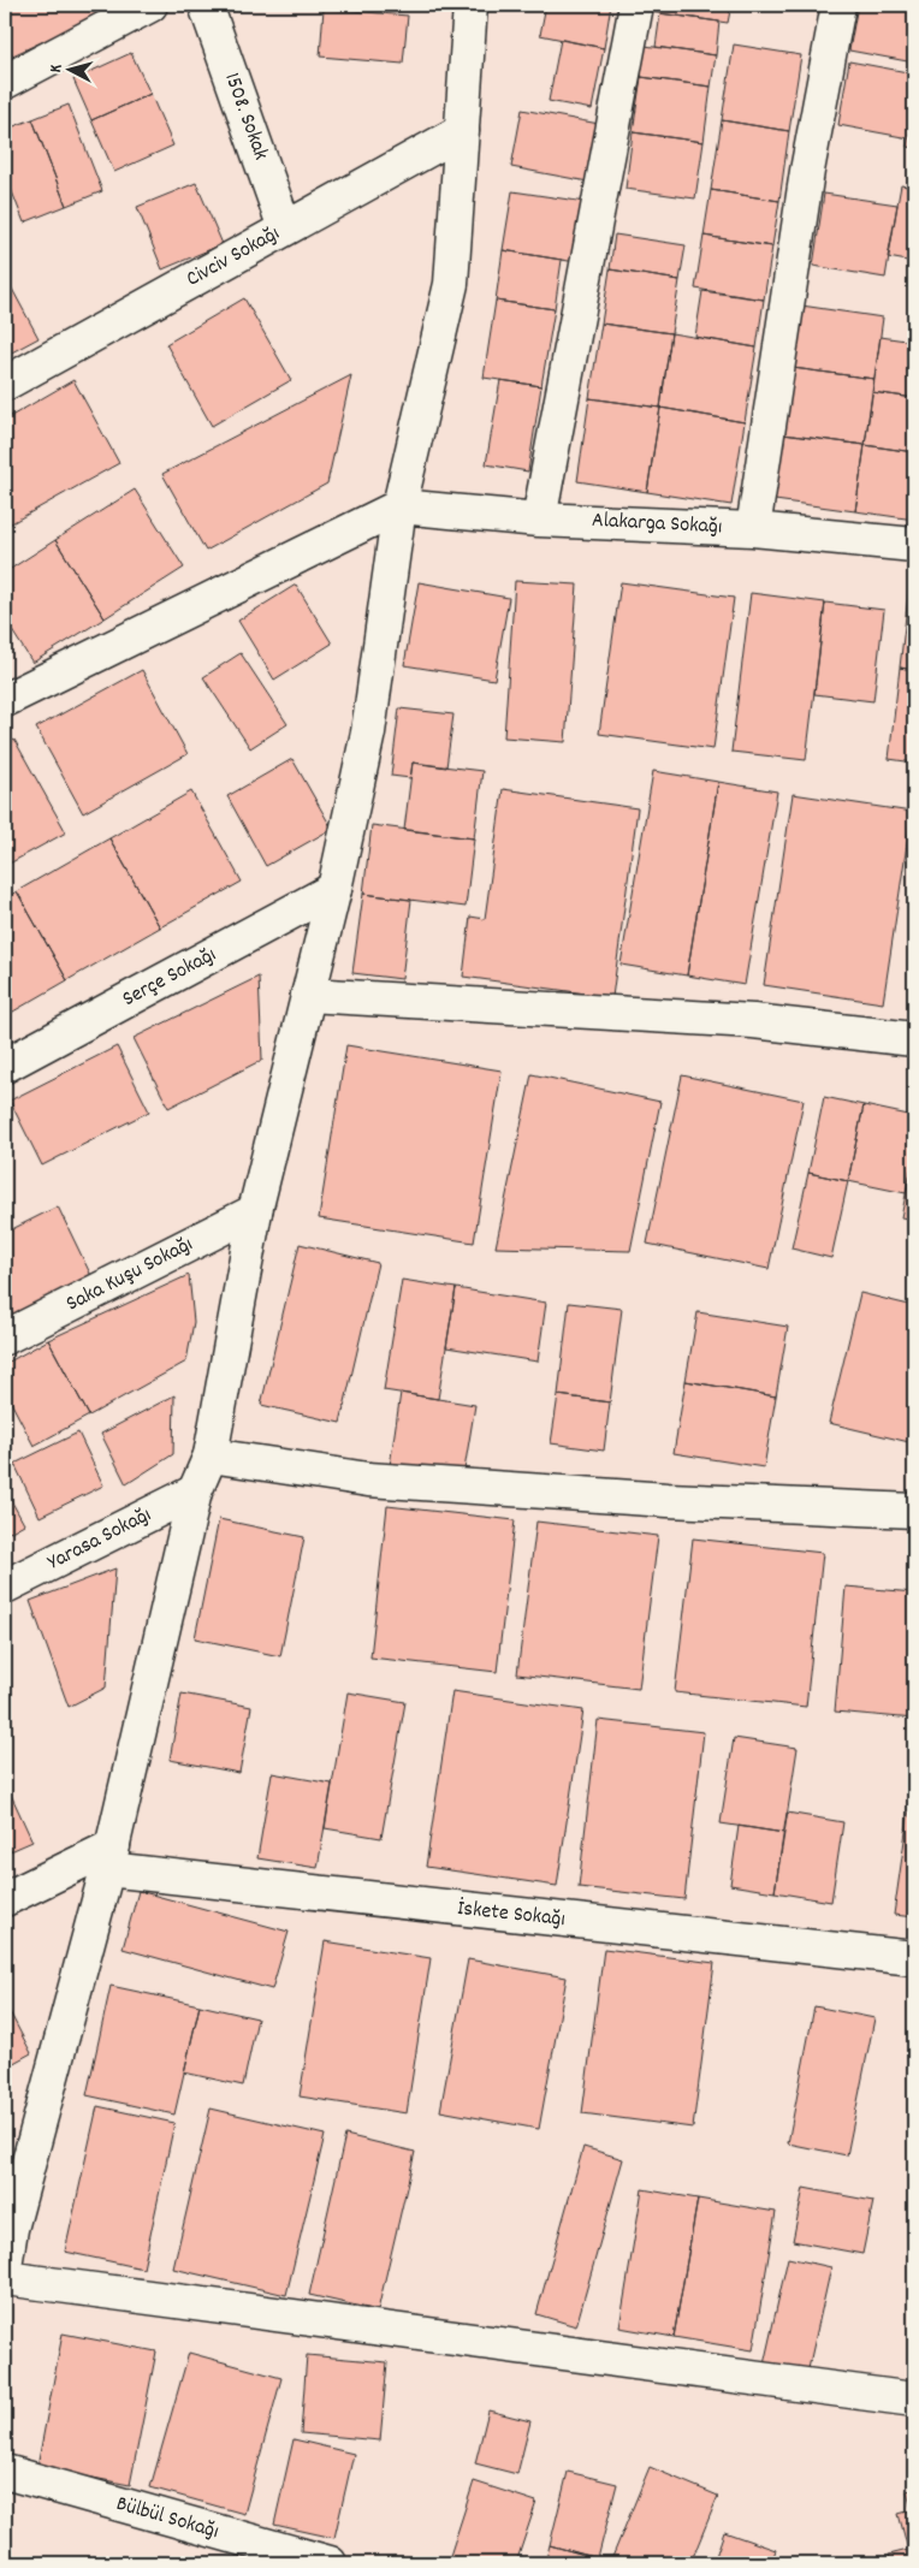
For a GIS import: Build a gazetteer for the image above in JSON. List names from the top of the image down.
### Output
{
  "streets": {
    "street": [
      "1508. Sokak",
      "Civciv Sokağı",
      "Alakarga Sokağı",
      "Serçe Sokağı",
      "Saka Kuşu Sokağı",
      "Yarasa Sokağı",
      "İskete Sokağı",
      "Bülbül Sokağı"
    ]
  },
  "crossings": [
    ["1508. Sokak", "Civciv Sokağı"]
  ],
  "north": "left"
}
